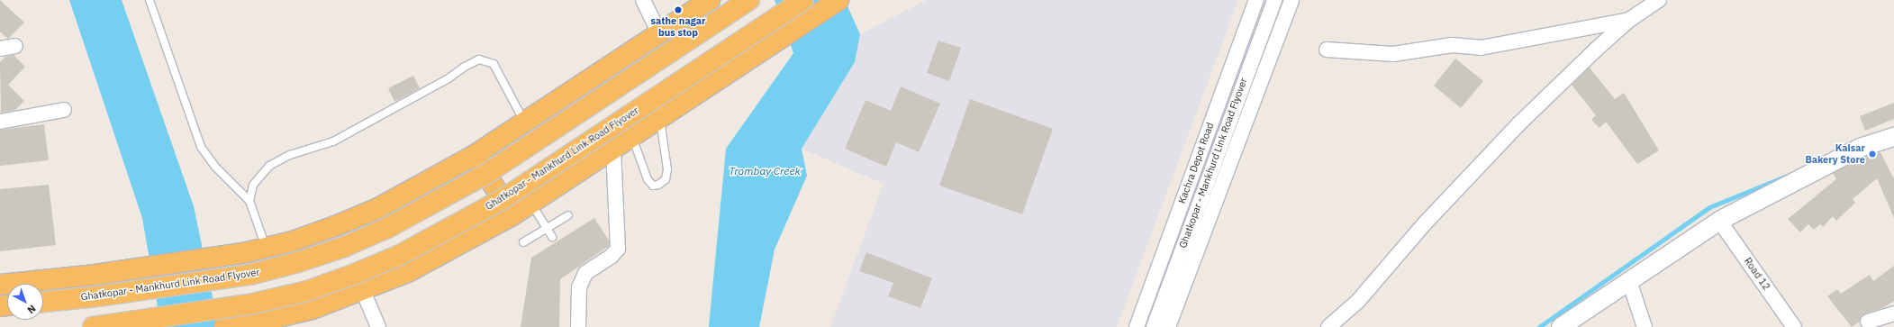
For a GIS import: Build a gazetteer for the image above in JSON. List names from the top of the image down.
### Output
{
  "streets": {
    "highway": ["Ghatkopar - Mankhurd Link Road Flyover"],
    "street": ["Kachra Depot Road", "Road 12"]
  },
  "water": ["Trombay Creek"],
  "places": ["sathe nagar bus stop", "Kaisar Bakery Store"],
  "north": "bottom right"
}
